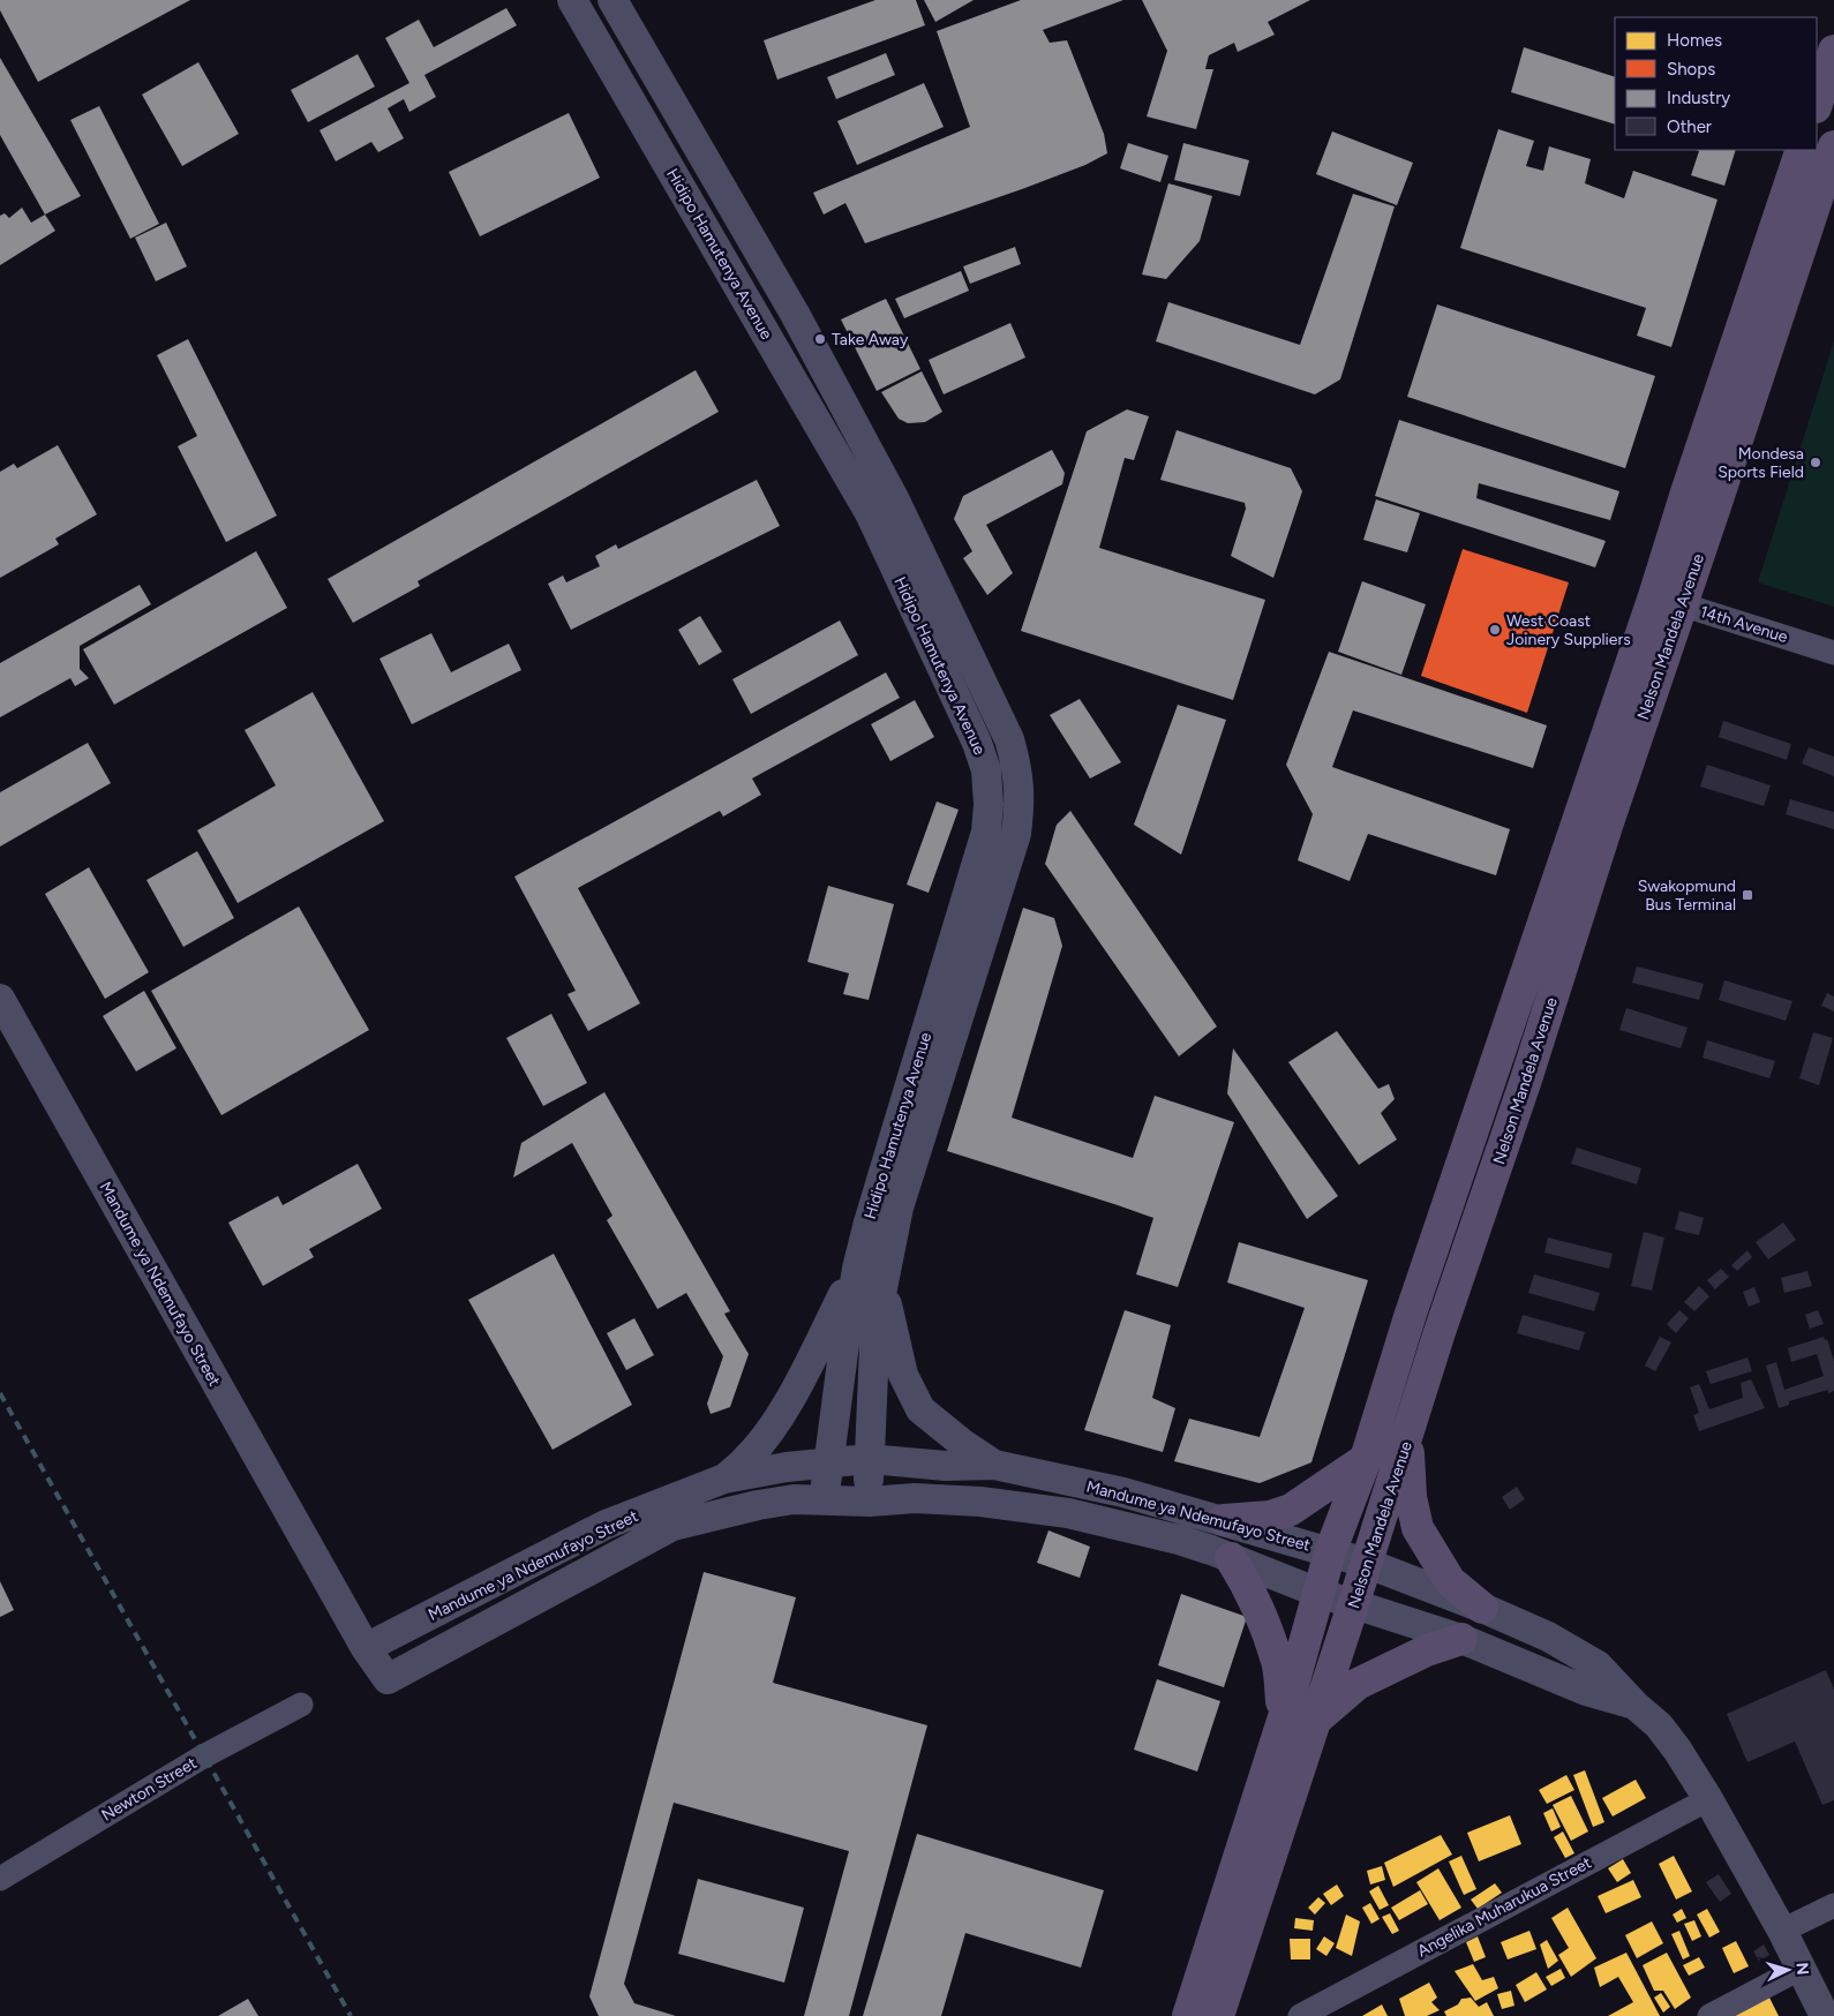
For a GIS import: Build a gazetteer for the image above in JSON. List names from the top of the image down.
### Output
{
  "streets": {
    "main road": ["Nelson Mandela Avenue"],
    "street": [
      "Hidipo Hamutenya Avenue",
      "14th Avenue",
      "Mandume ya Ndemufayo Street",
      "Newton Street",
      "Angelika Muharukua Street"
    ]
  },
  "crossings": [
    ["Hidipo Hamutenya Avenue", "Mandume ya Ndemufayo Street"],
    ["14th Avenue", "Nelson Mandela Avenue"],
    ["Nelson Mandela Avenue", "Mandume ya Ndemufayo Street"],
    ["Mandume ya Ndemufayo Street", "Angelika Muharukua Street"]
  ],
  "places": {
    "other": ["Take Away", "Mondesa Sports Field", "West Coast Joinery Suppliers"],
    "transit": ["Swakopmund Bus Terminal"]
  },
  "legend": [
    "Homes",
    "Shops",
    "Industry",
    "Other"
  ],
  "north": "right"
}
